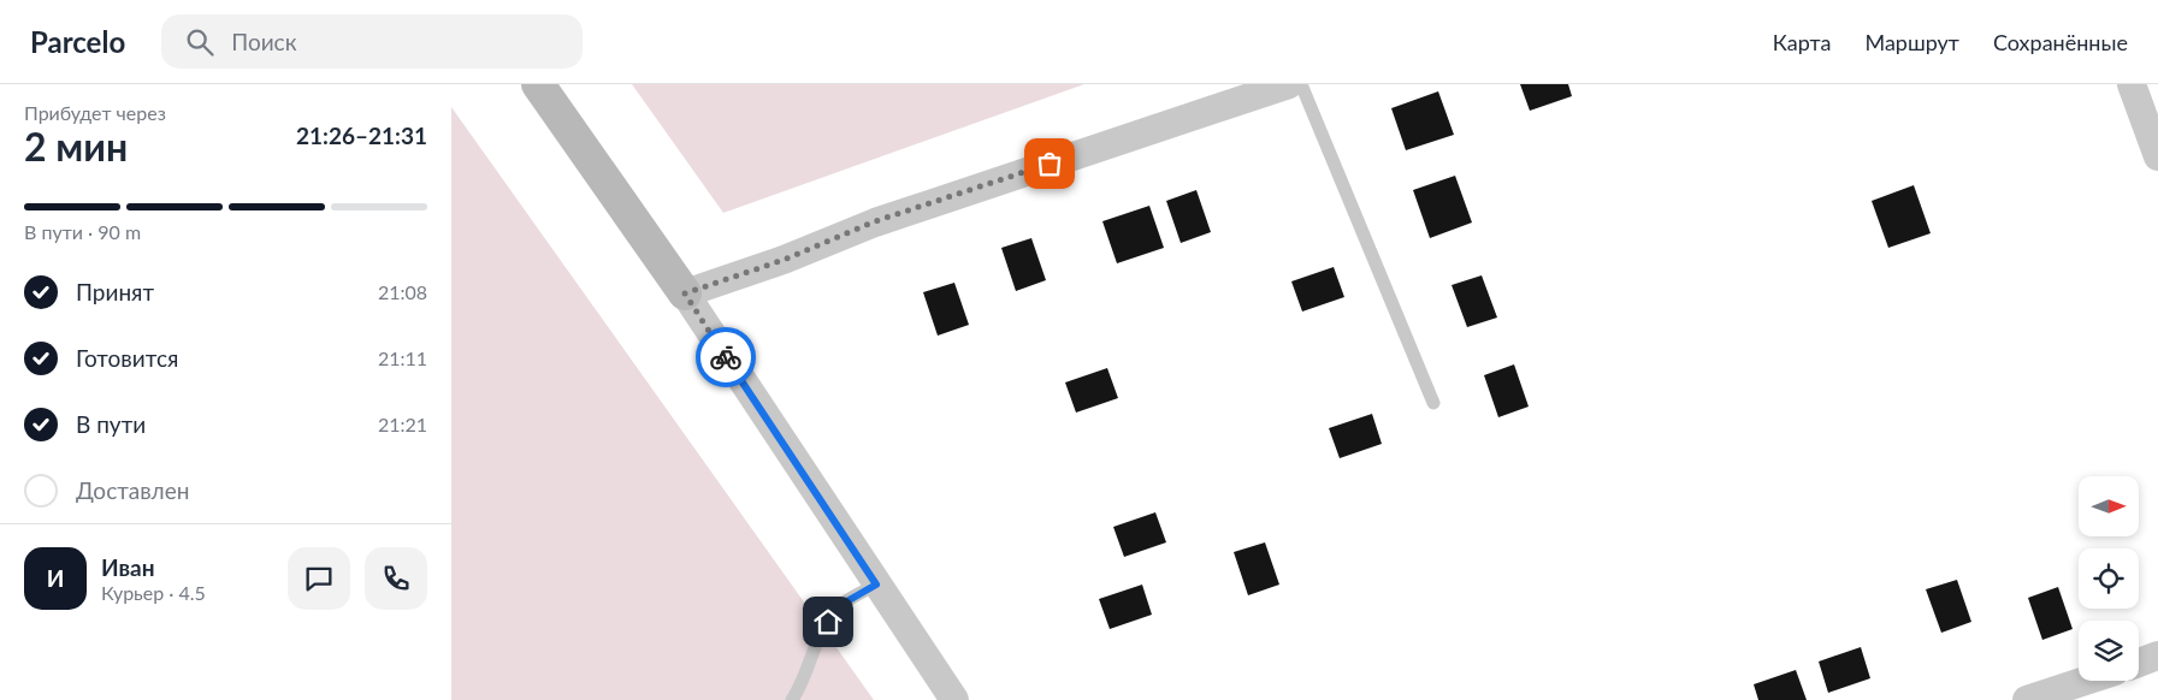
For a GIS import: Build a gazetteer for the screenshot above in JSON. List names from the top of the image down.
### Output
{
  "north": "right",
  "page": {
    "header": "Parcelo",
    "search": "Поиск",
    "nav": ["Карта", "Маршрут", "Сохранённые"],
    "heading": ["2 мин", "Прибудет через", "21:26–21:31"],
    "panel": ["Иван", "Курьер · 4.5"],
    "bar": "В пути · 90 m",
    "list": [
      ["Принят", "21:08"],
      ["Готовится", "21:11"],
      ["В пути", "21:21"],
      "Доставлен"
    ],
    "round": "И"
  }
}
